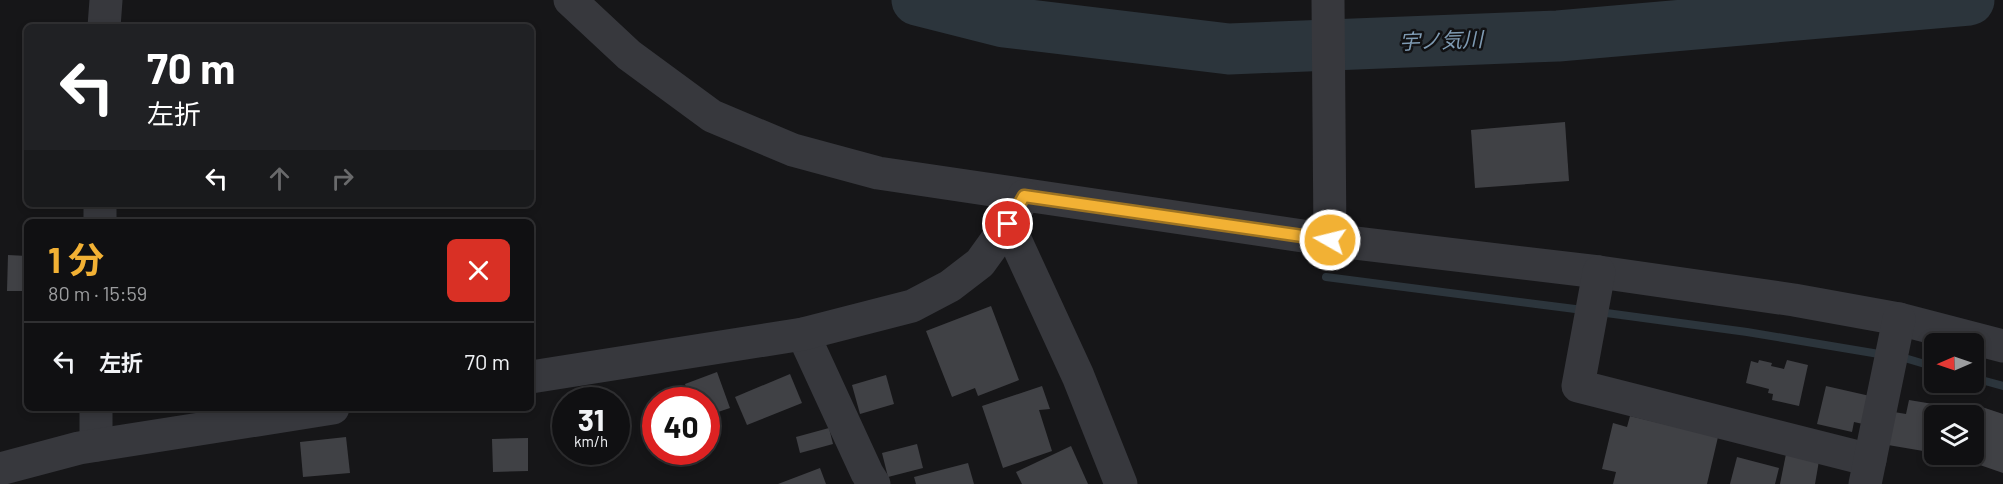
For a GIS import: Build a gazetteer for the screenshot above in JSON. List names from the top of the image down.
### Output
{
  "water": ["宇ノ気川"],
  "north": "left",
  "page": {
    "turn": ["70 m", "左折"],
    "heading": ["1 分", "80 m · 15:59"],
    "list": [
      {
        "name": "左折",
        "value": "70 m"
      }
    ],
    "speed": "31 km/h",
    "limit": "40"
  }
}
